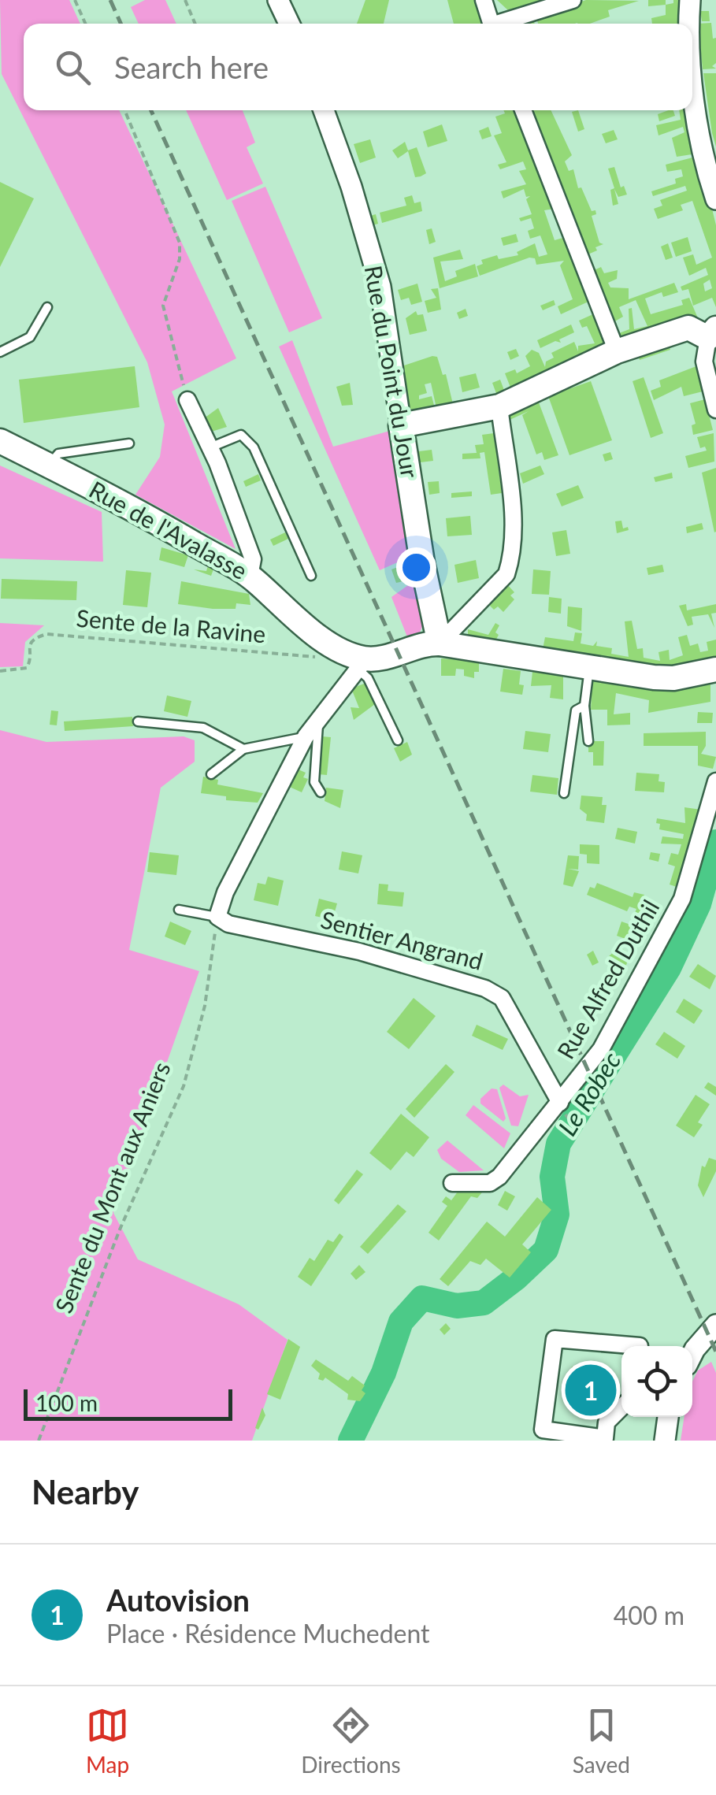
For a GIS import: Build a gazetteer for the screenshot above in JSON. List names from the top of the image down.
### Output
{
  "streets": {
    "main road": ["Rue du Point du Jour", "Rue de l'Avalasse"],
    "street": ["Sentier Angrand", "Rue Alfred Duthil"],
    "path": ["Sente de la Ravine", "Sente du Mont aux Aniers"]
  },
  "crossings": [
    ["Sentier Angrand", "Rue Alfred Duthil"],
    ["Sentier Angrand", "Sente du Mont aux Aniers"]
  ],
  "water": ["Le Robec"],
  "scale_bar": "100 m",
  "page": {
    "search": "Search here",
    "pins": "1",
    "scale": "100 m",
    "heading": "Nearby",
    "list": [
      {
        "mark": "1",
        "name": "Autovision",
        "note": "Place · Résidence Muchedent",
        "value": "400 m"
      }
    ],
    "nav": ["Map", "Directions", "Saved"]
  }
}
